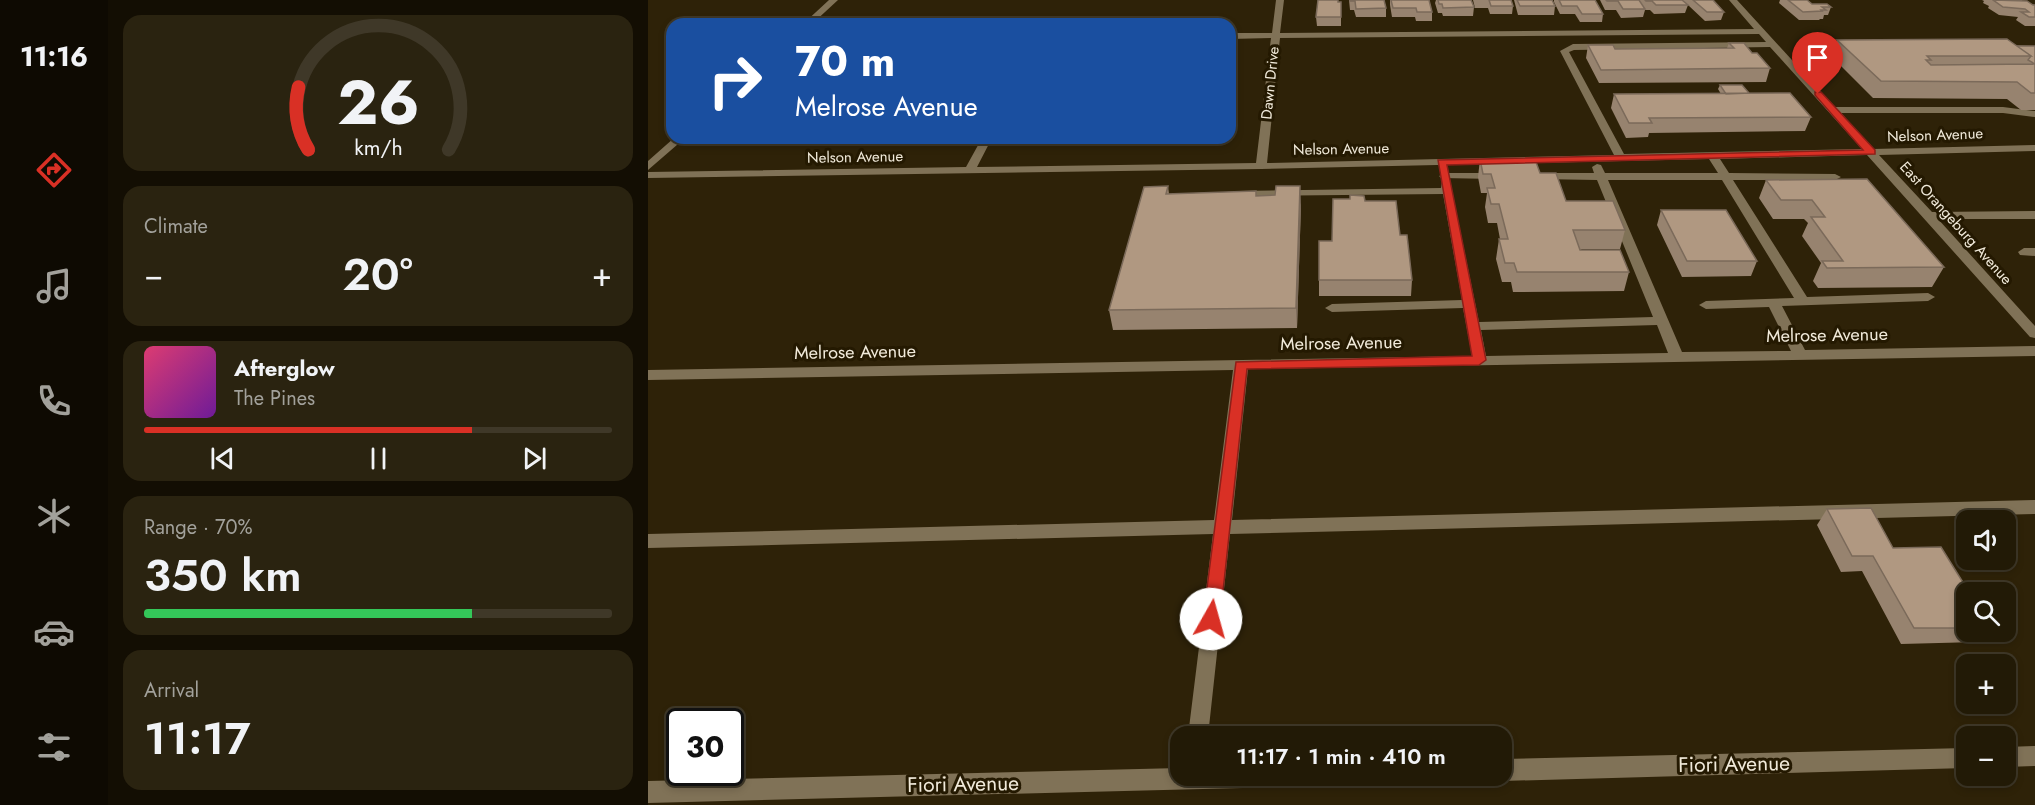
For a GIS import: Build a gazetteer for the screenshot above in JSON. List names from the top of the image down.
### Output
{
  "streets": {
    "street": [
      "Dawn Drive",
      "Nelson Avenue",
      "East Orangeburg Avenue",
      "Melrose Avenue",
      "Fiori Avenue"
    ]
  },
  "crossings": [
    ["Dawn Drive", "Nelson Avenue"],
    ["Nelson Avenue", "East Orangeburg Avenue"]
  ],
  "page": {
    "tabs": "11:16",
    "turn": ["70 m", "Melrose Avenue"],
    "tile": [
      "Climate",
      ["Range · 70%", "350 km"],
      ["Arrival", "11:17"]
    ],
    "heat": ["−", "20°", "+"],
    "song": ["Afterglow", "The Pines"],
    "map_buttons": ["+", "−"],
    "limit": "30",
    "trip": "11:17 · 1 min · 410 m",
    "gauge": ["26", "km/h"]
  }
}
